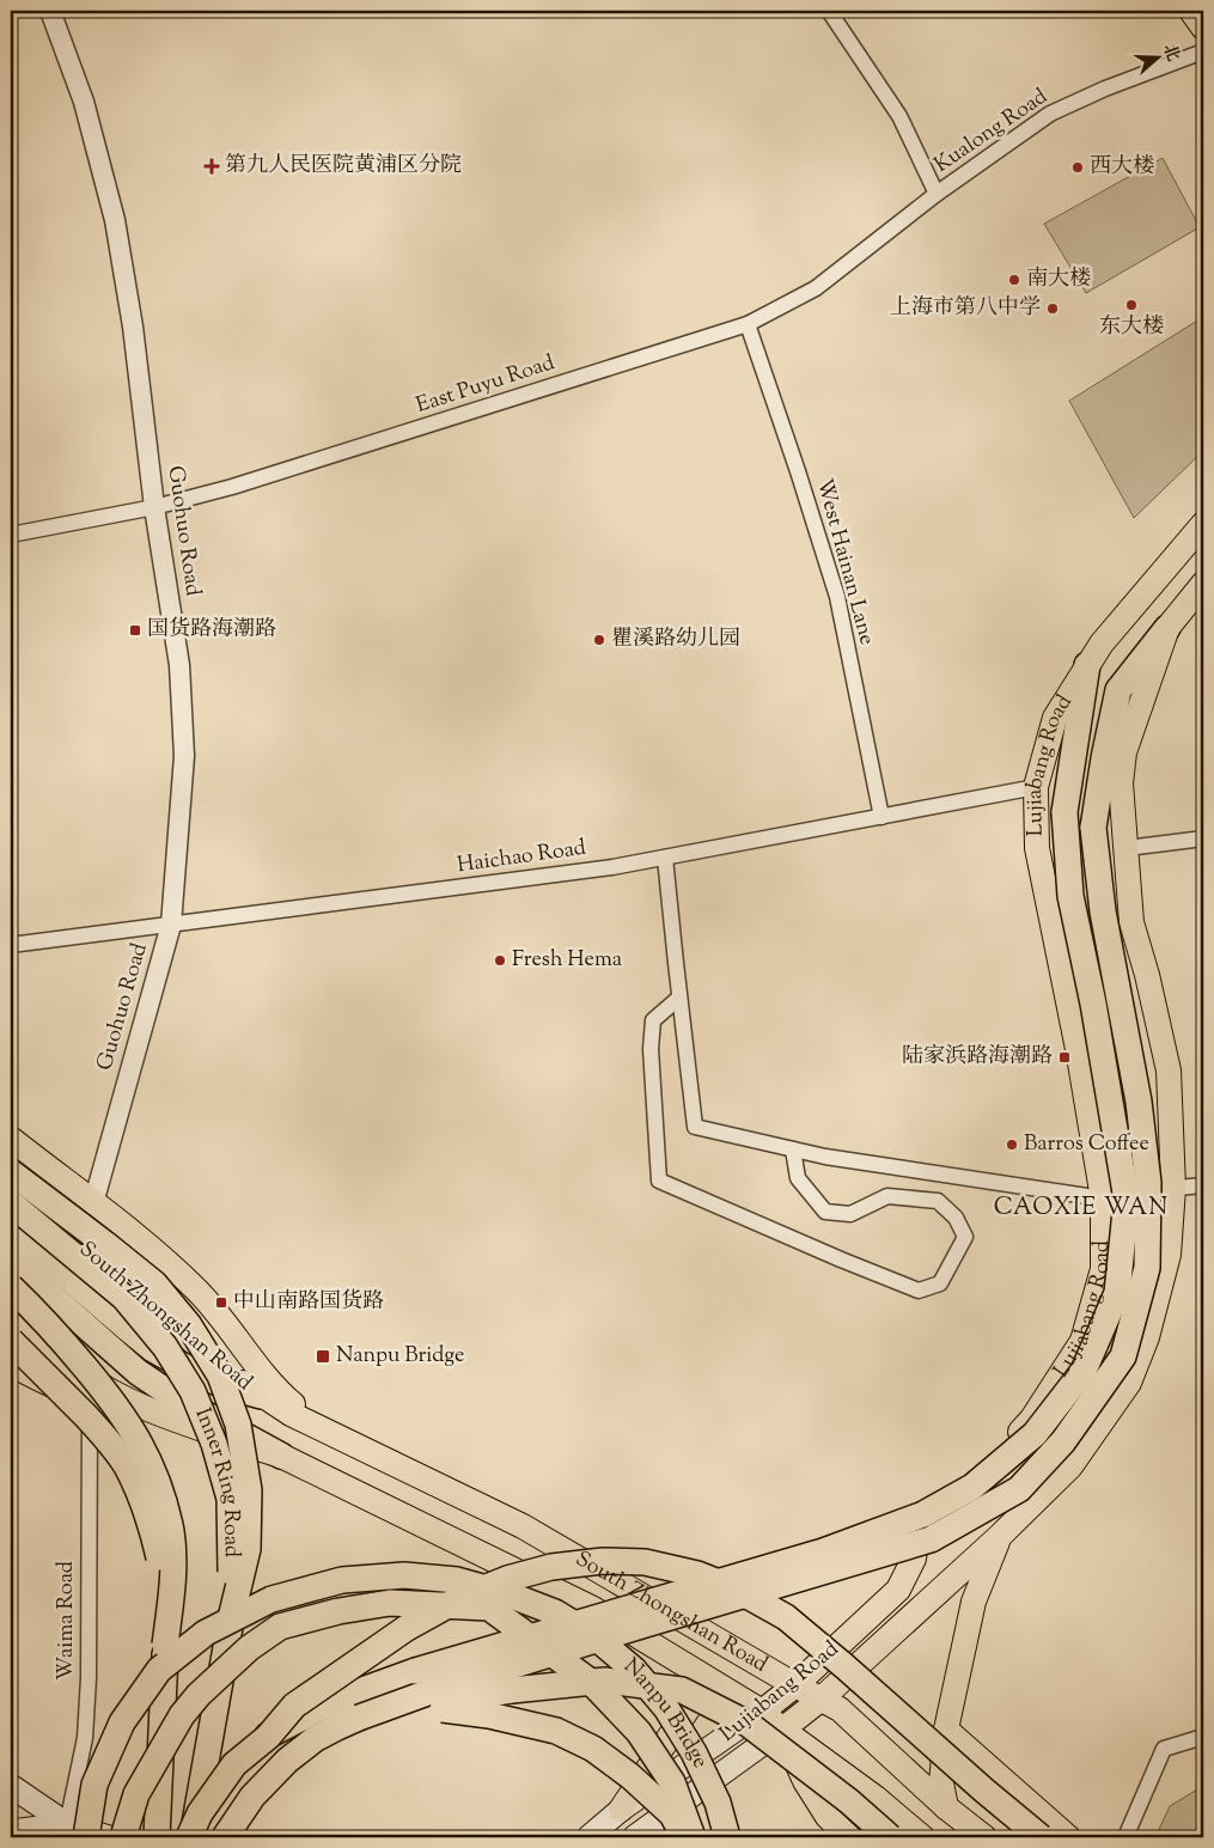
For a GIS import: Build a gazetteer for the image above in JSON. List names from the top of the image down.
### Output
{
  "streets": {
    "highway": ["Inner Ring Road", "Nanpu Bridge"],
    "main road": ["Lujiabang Road", "South Zhongshan Road"],
    "street": [
      "Kualong Road",
      "East Puyu Road",
      "Guohuo Road",
      "West Hainan Lane",
      "Haichao Road",
      "Waima Road"
    ]
  },
  "crossings": [
    ["Kualong Road", "East Puyu Road"],
    ["East Puyu Road", "Guohuo Road"],
    ["East Puyu Road", "West Hainan Lane"],
    ["Guohuo Road", "Haichao Road"],
    ["Guohuo Road", "South Zhongshan Road"],
    ["West Hainan Lane", "Haichao Road"],
    ["Lujiabang Road", "Haichao Road"],
    ["Lujiabang Road", "South Zhongshan Road"],
    ["South Zhongshan Road", "Waima Road"],
    ["Waima Road", "Nanpu Bridge"]
  ],
  "districts": ["CAOXIE WAN"],
  "places": {
    "health": ["第九人民医院黄浦区分院"],
    "other": [
      "西大楼",
      "南大楼",
      "东大楼",
      "上海市第八中学",
      "瞿溪路幼儿园",
      "Fresh Hema",
      "Barros Coffee"
    ],
    "transit": [
      "国货路海潮路",
      "陆家浜路海潮路",
      "中山南路国货路",
      "Nanpu Bridge"
    ]
  },
  "north": "right"
}
